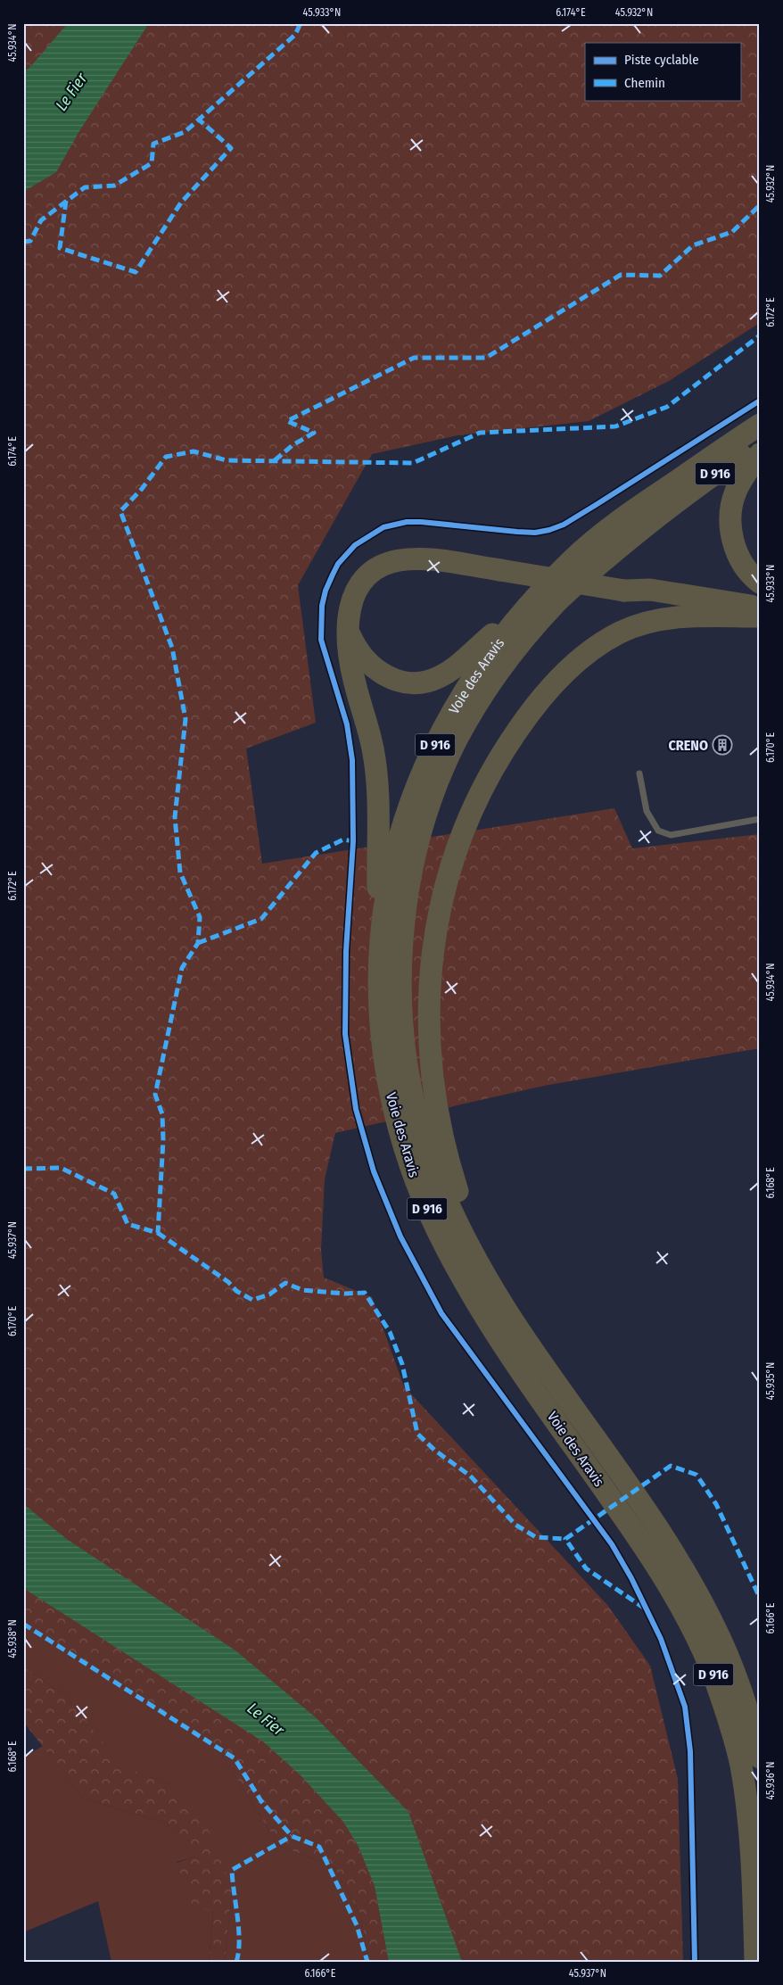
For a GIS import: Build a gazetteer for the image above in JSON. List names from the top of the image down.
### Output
{
  "streets": {
    "highway": ["D 916", "Voie des Aravis"]
  },
  "water": ["Le Fier"],
  "places": {
    "building": ["CRENO"]
  },
  "legend": ["Piste cyclable", "Chemin"],
  "coordinates": [
    "45.933°N",
    "6.174°E",
    "45.932°N",
    "45.934°N",
    "6.172°E",
    "6.170°E",
    "6.168°E",
    "45.937°N",
    "45.935°N",
    "6.166°E",
    "45.938°N",
    "45.936°N"
  ]
}
